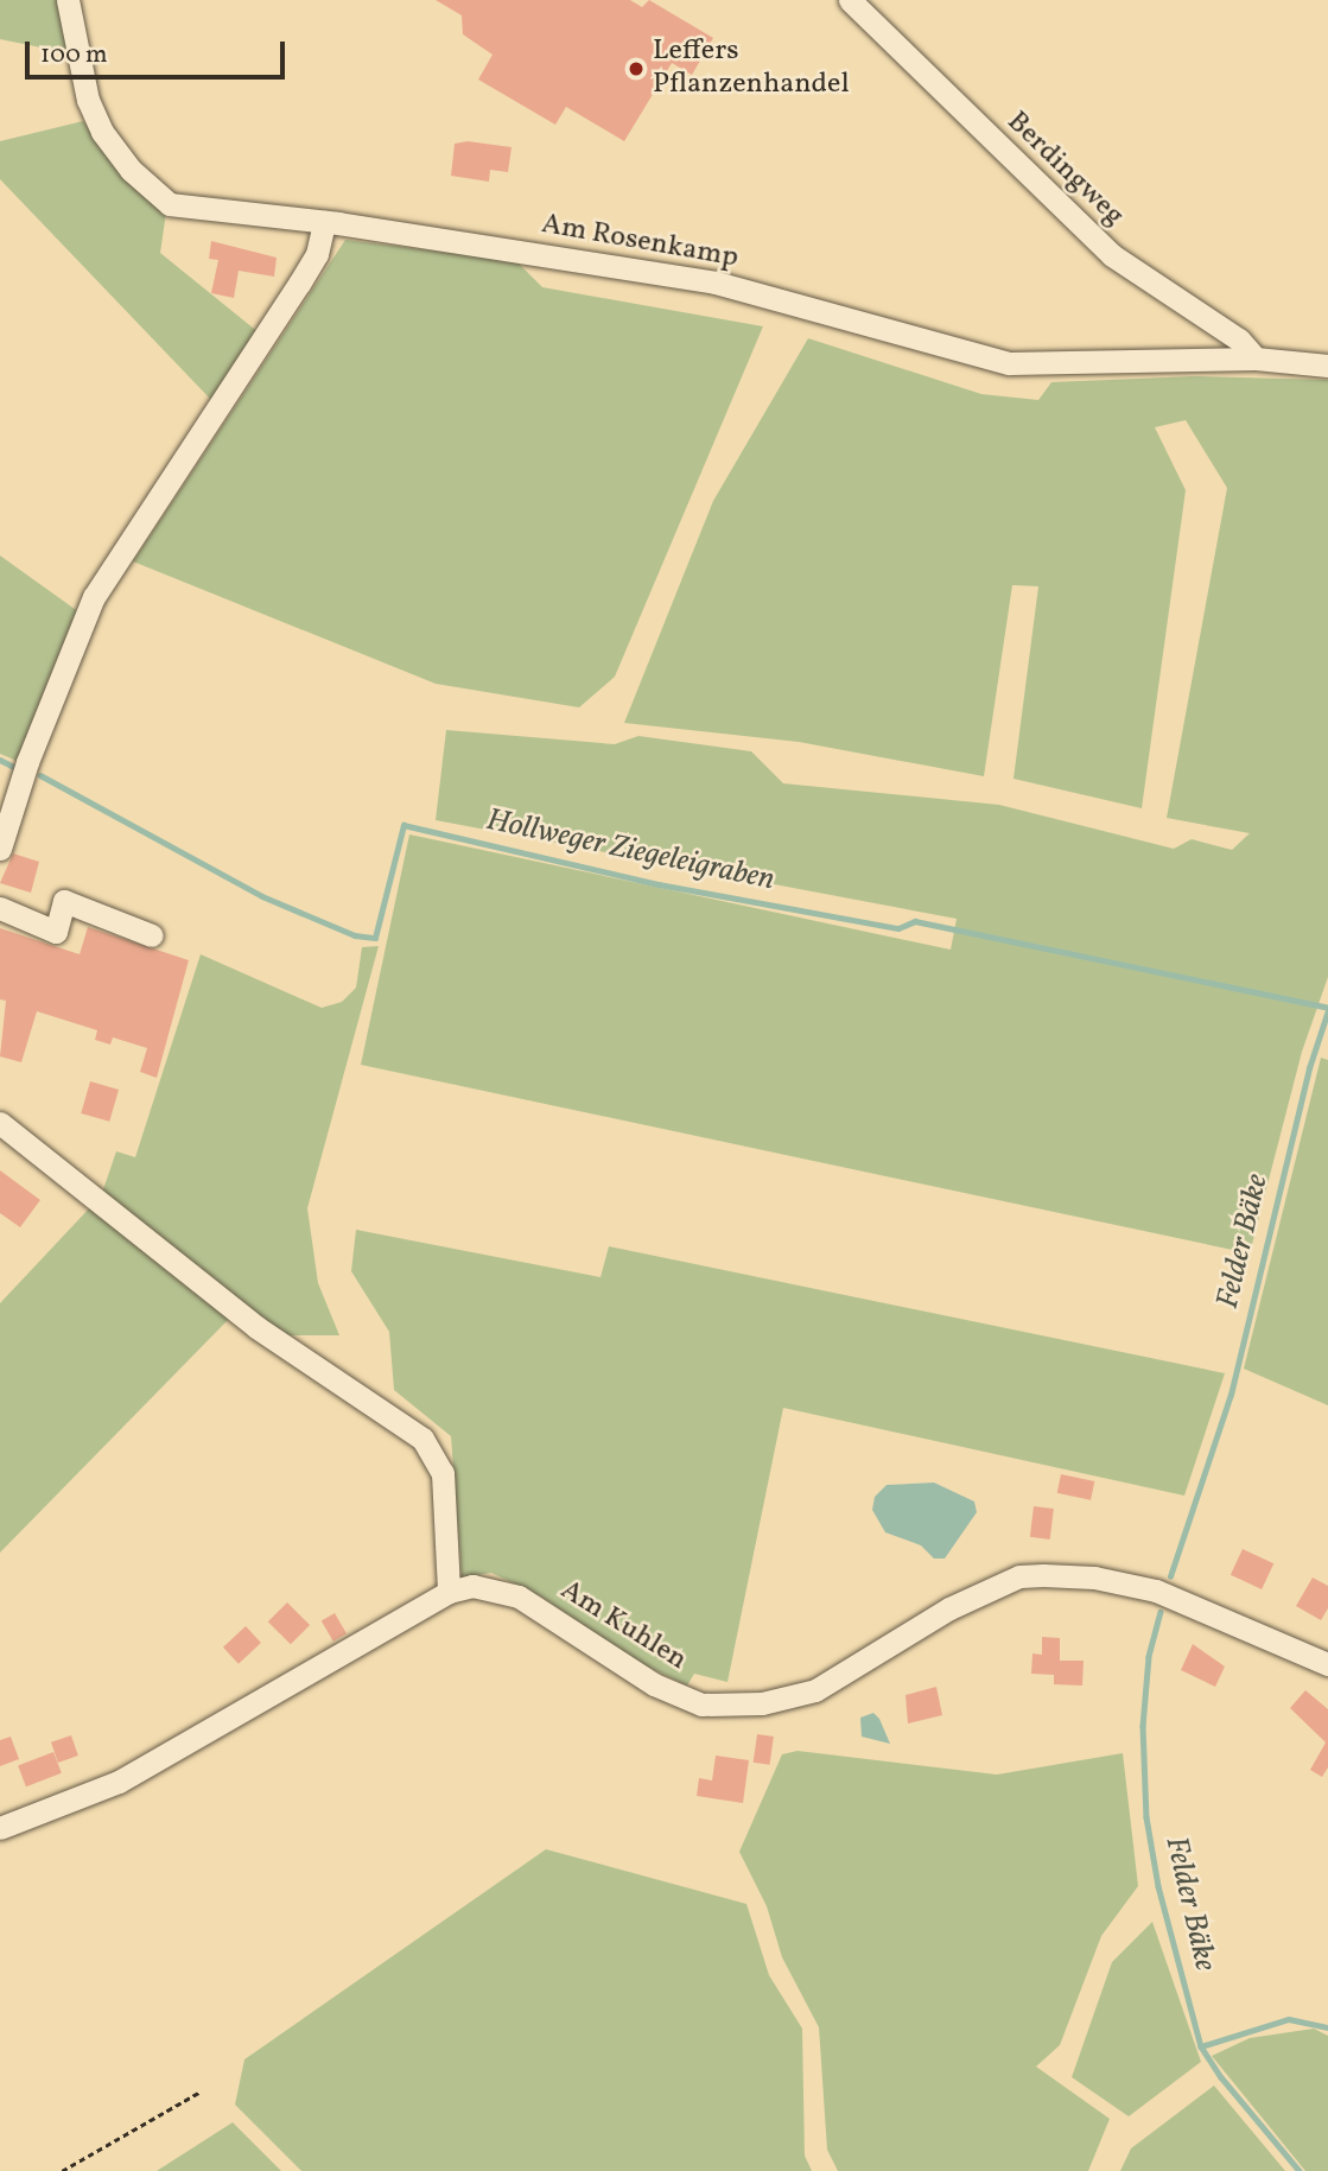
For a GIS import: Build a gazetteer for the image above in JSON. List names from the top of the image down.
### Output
{
  "streets": {
    "street": ["Berdingweg", "Am Rosenkamp", "Am Kuhlen"]
  },
  "crossings": [
    ["Berdingweg", "Am Rosenkamp"]
  ],
  "water": ["Hollweger Ziegeleigraben", "Felder Bäke"],
  "places": ["Leffers Pflanzenhandel"],
  "scale_bar": "100 m"
}
